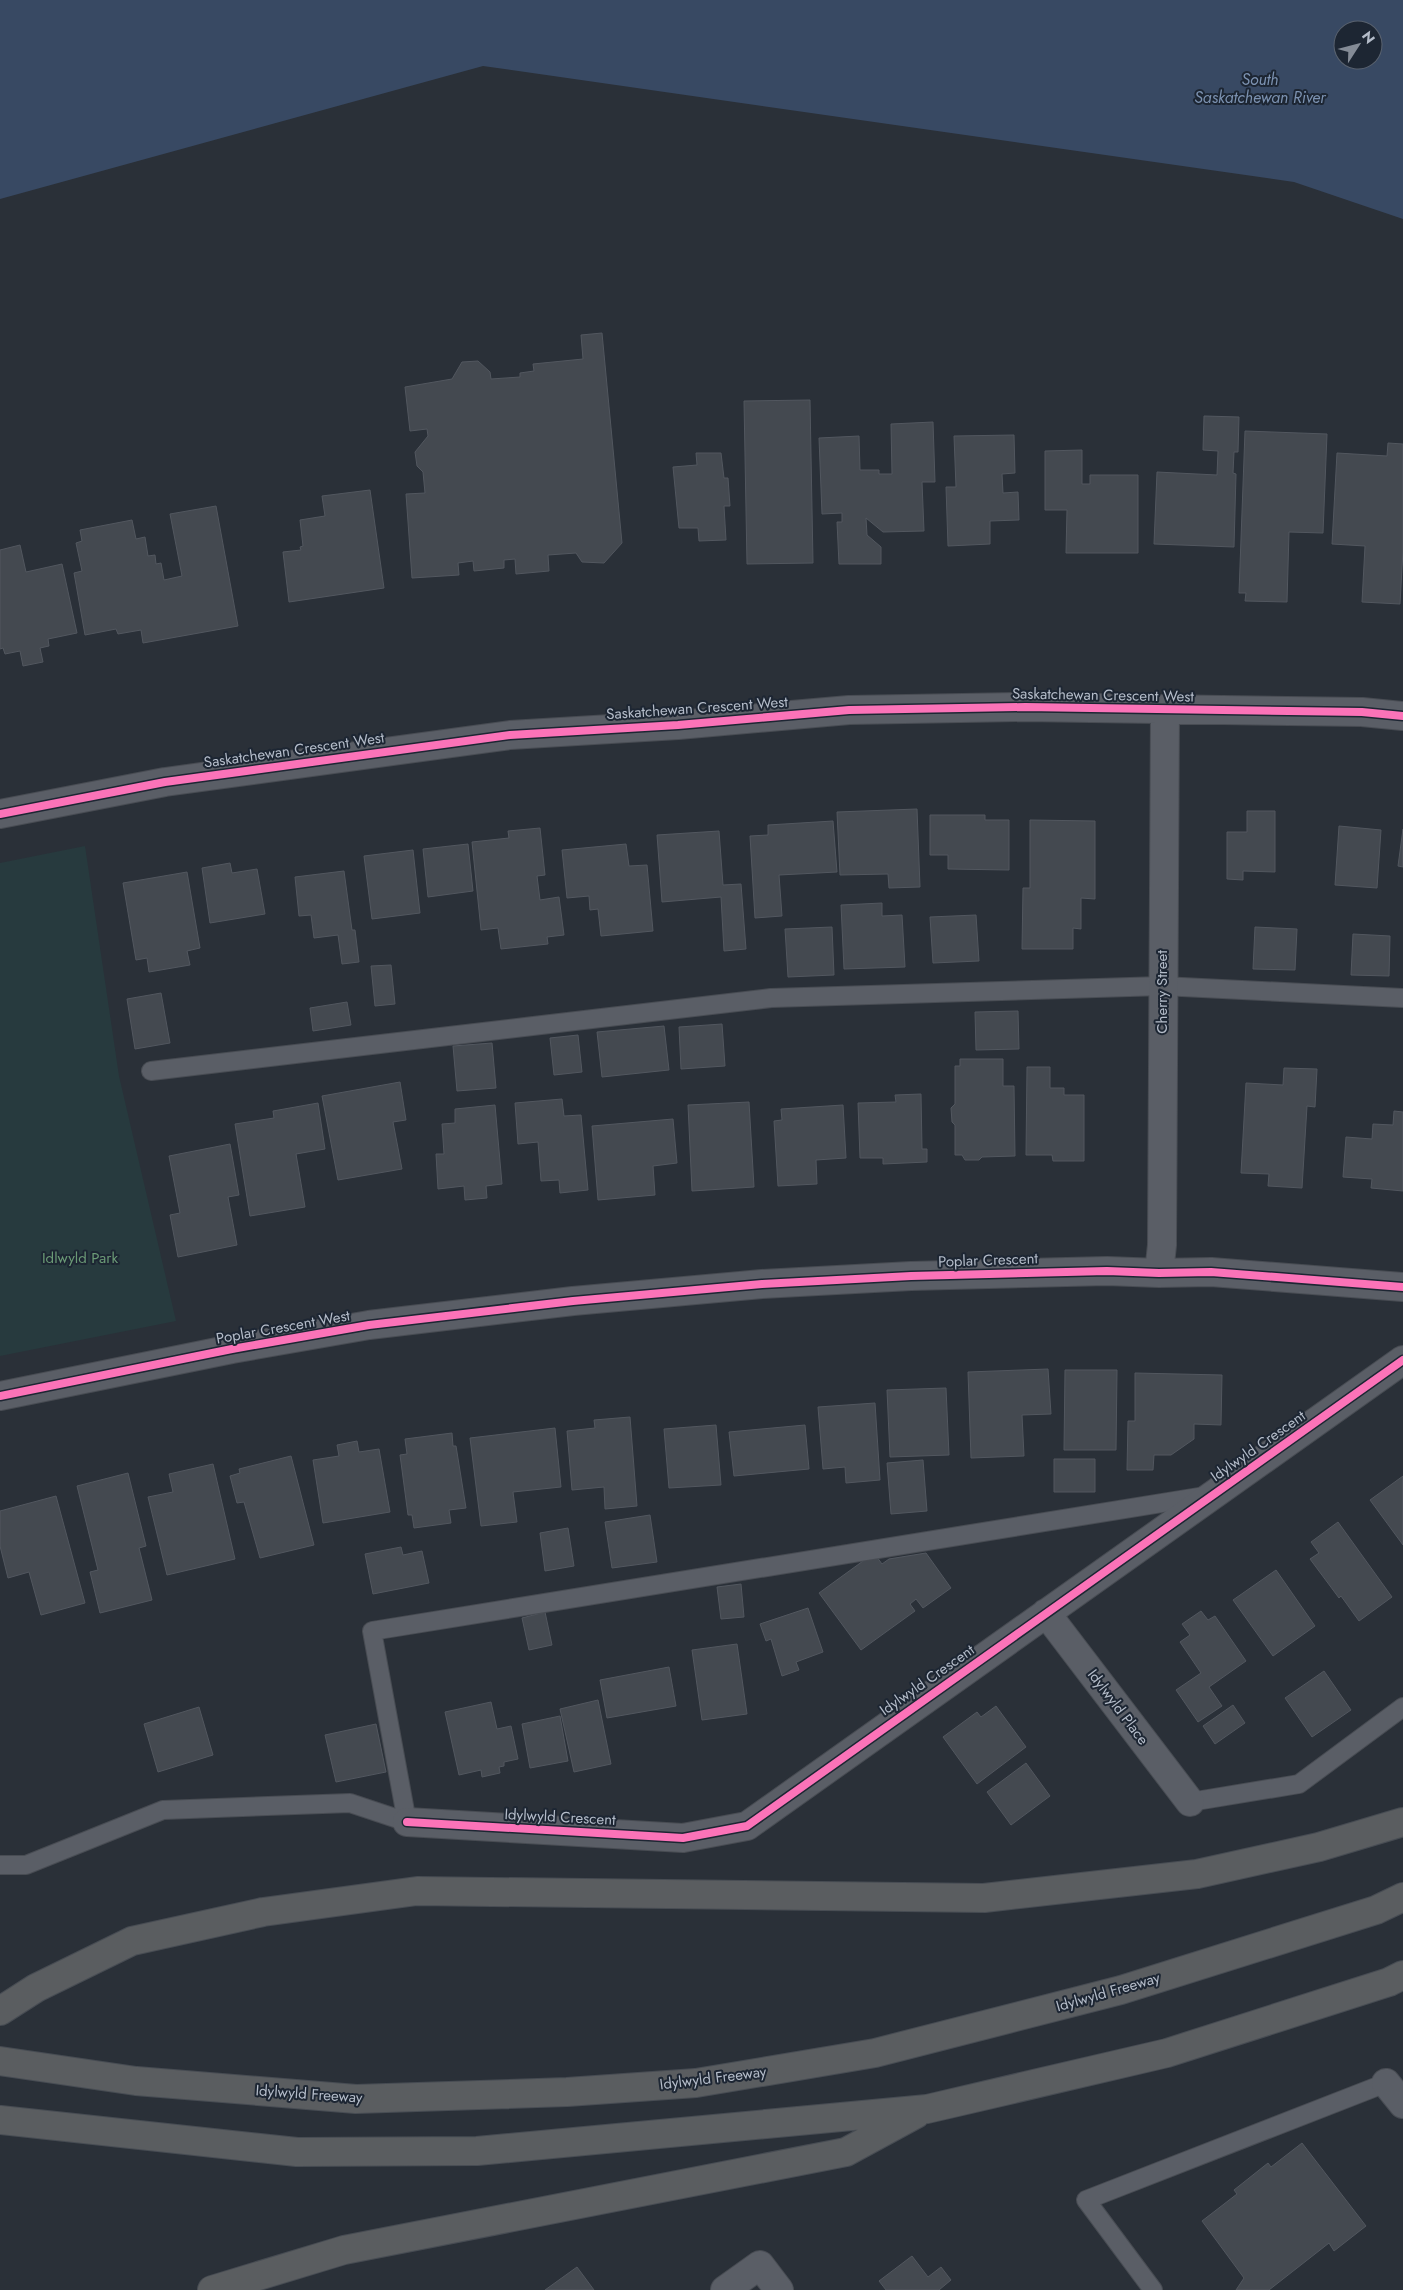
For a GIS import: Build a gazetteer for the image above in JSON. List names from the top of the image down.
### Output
{
  "streets": {
    "highway": ["Idylwyld Freeway"],
    "street": [
      "Saskatchewan Crescent West",
      "Cherry Street",
      "Poplar Crescent",
      "Poplar Crescent West",
      "Idylwyld Crescent",
      "Idylwyld Place"
    ]
  },
  "crossings": [
    ["Saskatchewan Crescent West", "Cherry Street"],
    ["Cherry Street", "Poplar Crescent"],
    ["Poplar Crescent", "Poplar Crescent West"],
    ["Idylwyld Crescent", "Idylwyld Place"]
  ],
  "water": ["South Saskatchewan River"],
  "parks": ["Idlwyld Park"],
  "north": "top right"
}
